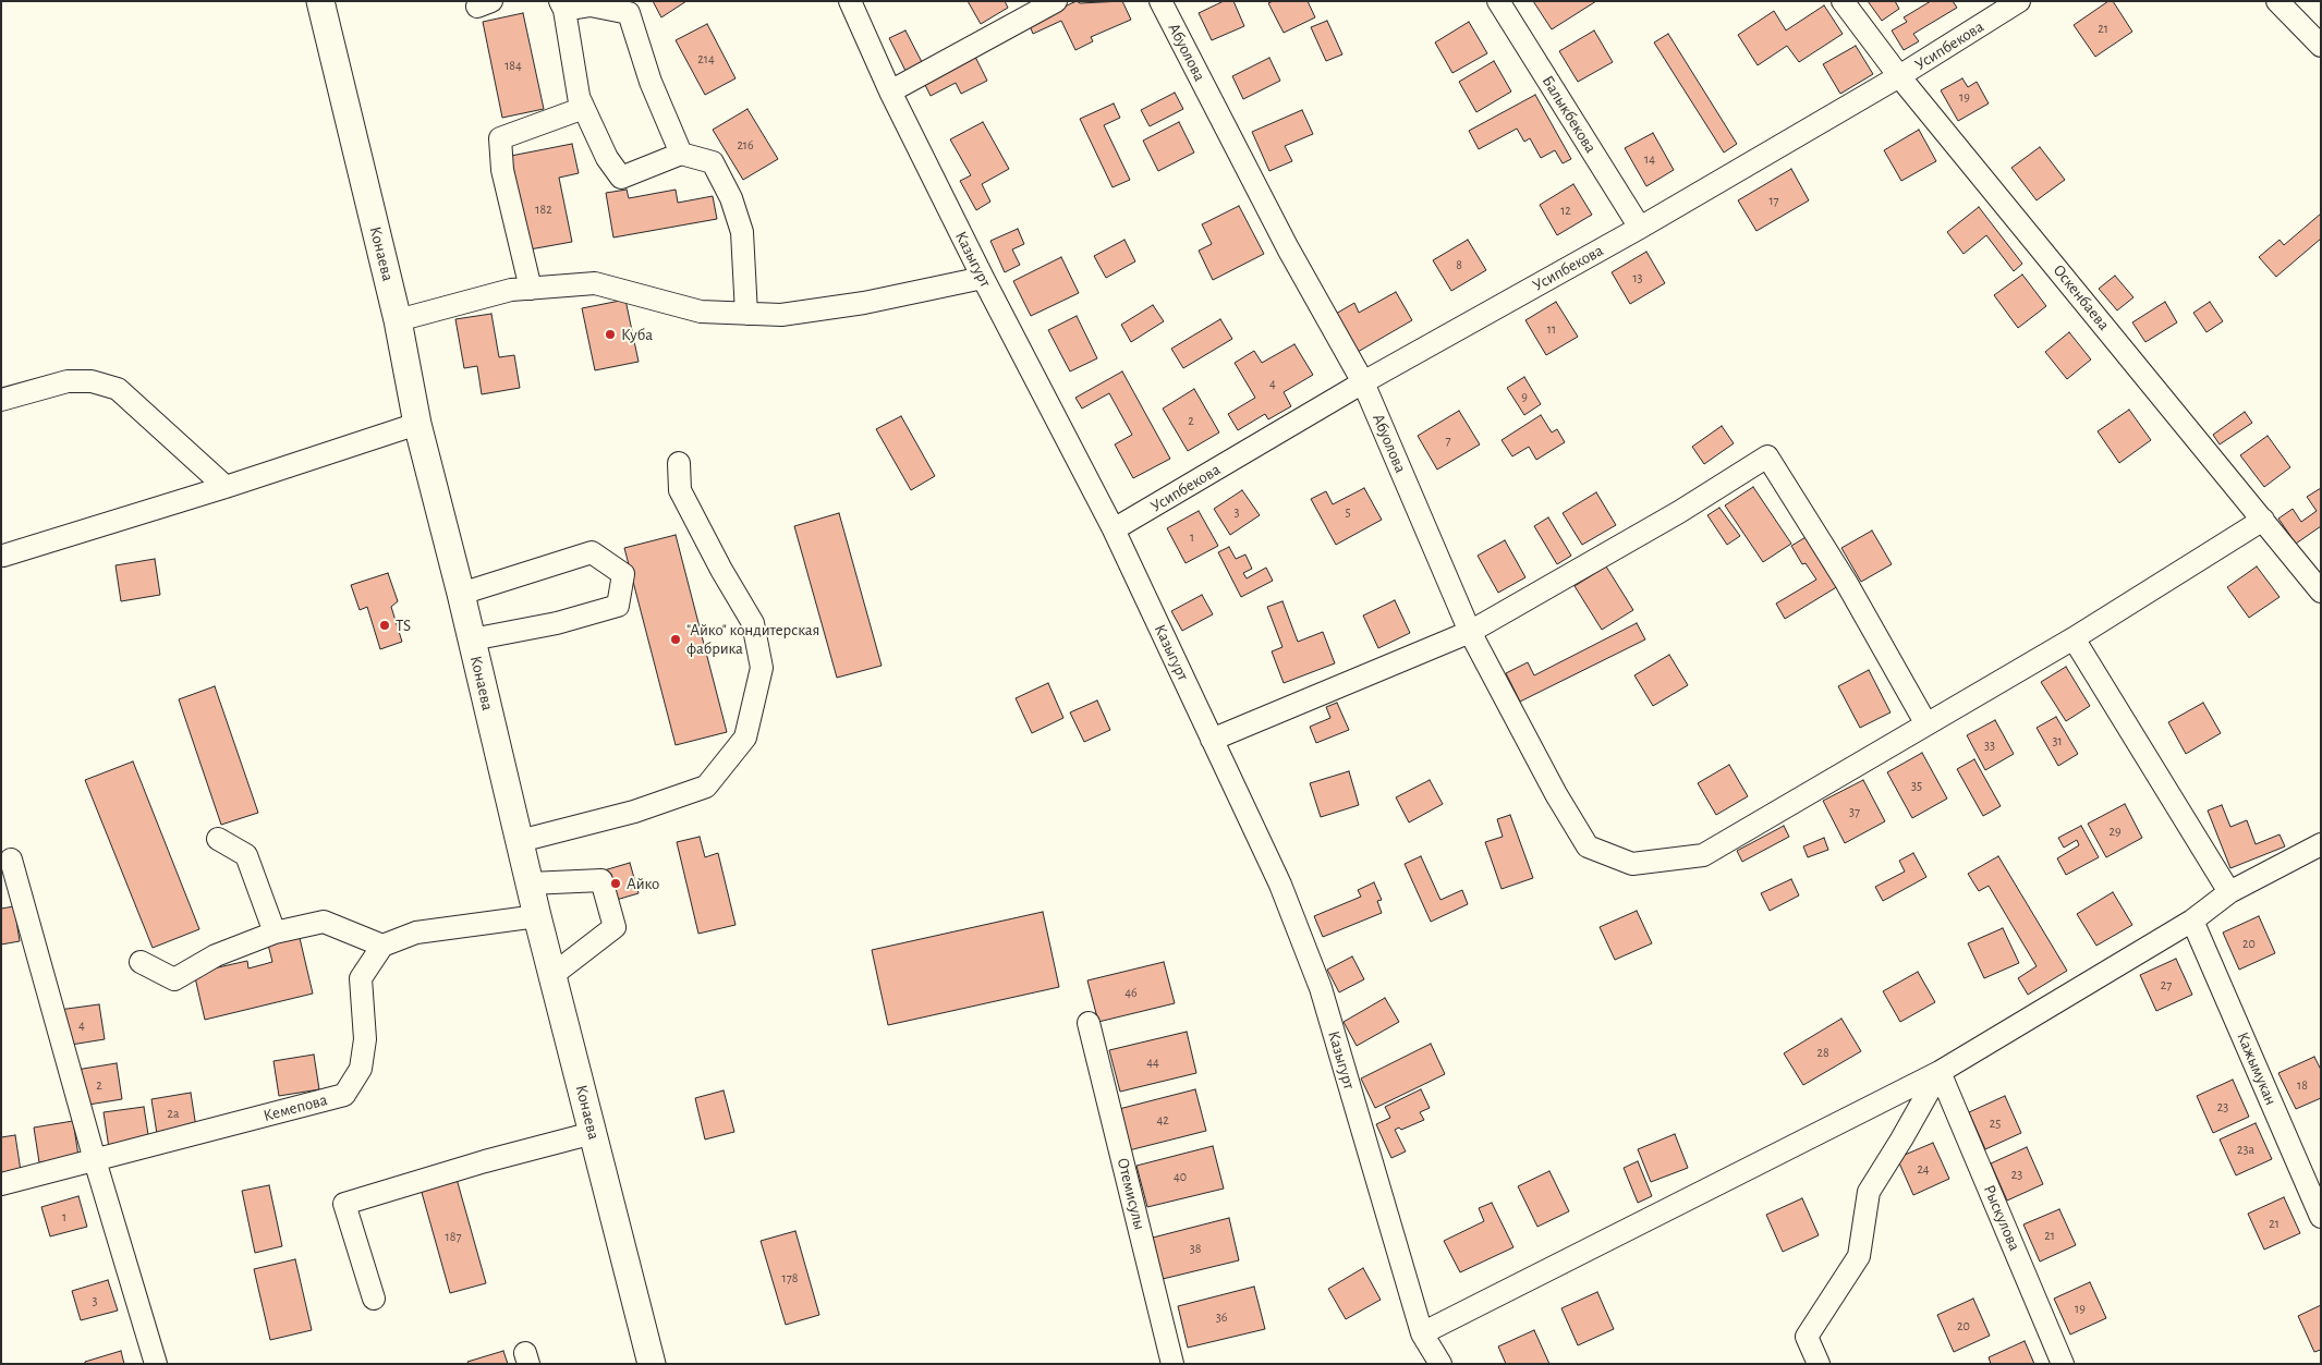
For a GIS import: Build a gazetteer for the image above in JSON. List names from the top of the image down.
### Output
{
  "streets": {
    "main road": ["Конаева"],
    "street": [
      "Усипбекова",
      "Абуолова",
      "Балыкбекова",
      "Казыгурт",
      "Оскенбаева",
      "Кажымукан",
      "Кемепова",
      "Отемисулы",
      "Рыскулова"
    ]
  },
  "crossings": [
    ["Усипбекова", "Абуолова"],
    ["Усипбекова", "Балыкбекова"],
    ["Усипбекова", "Казыгурт"],
    ["Усипбекова", "Оскенбаева"]
  ],
  "places": [
    "Куба",
    "TS",
    "\"Айко\" кондитерская фабрика",
    "Айко"
  ],
  "house_numbers": [
    "21",
    "214",
    "184",
    "19",
    "216",
    "14",
    "17",
    "182",
    "12",
    "8",
    "13",
    "11",
    "4",
    "9",
    "2",
    "7",
    "3",
    "5",
    "1",
    "31",
    "33",
    "35",
    "37",
    "29",
    "20",
    "27",
    "46",
    "4",
    "28",
    "44",
    "2",
    "18",
    "23",
    "2а",
    "42",
    "25",
    "23а",
    "24",
    "23",
    "40",
    "1",
    "21",
    "21",
    "187",
    "38",
    "178",
    "3",
    "19",
    "36",
    "20"
  ]
}
